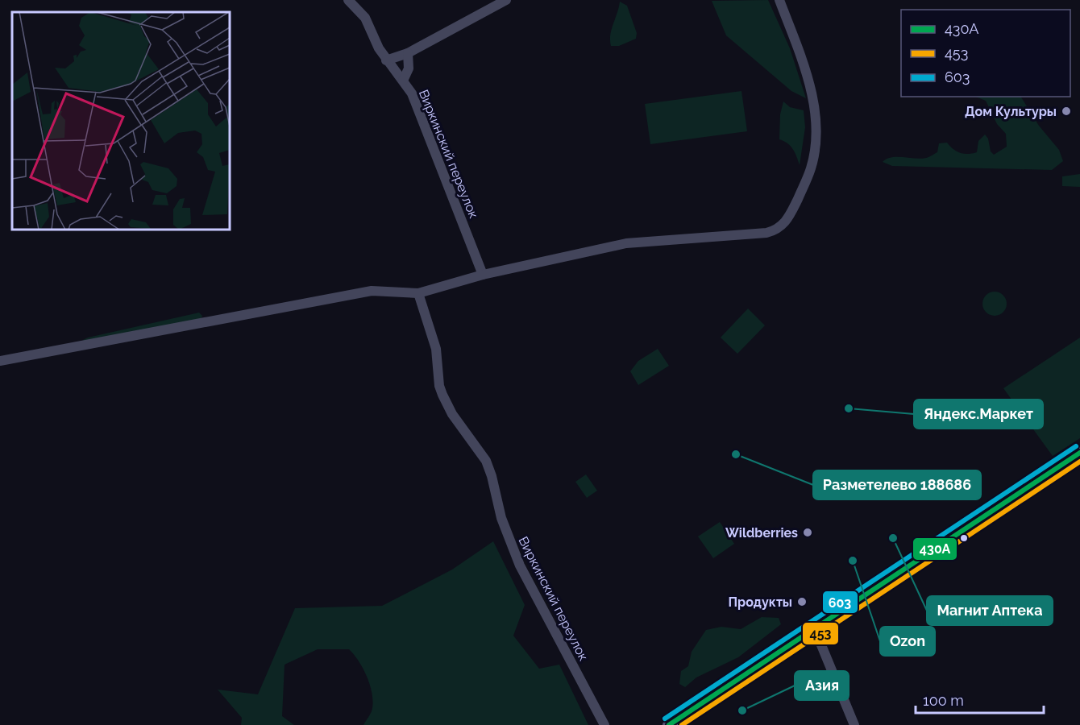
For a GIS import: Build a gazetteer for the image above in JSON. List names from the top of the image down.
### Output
{
  "streets": {
    "street": ["Виркинский переулок"]
  },
  "places": [
    "Дом Культуры",
    "Яндекс.Маркет",
    "Разметелево 188686",
    "Wildberries",
    "Магнит Аптека",
    "Ozon",
    "Продукты",
    "Азия"
  ],
  "lines": ["transit line 603", "transit line 430А", "transit line 453"],
  "legend": ["430А", "453", "603"],
  "scale_bar": "100 m"
}
